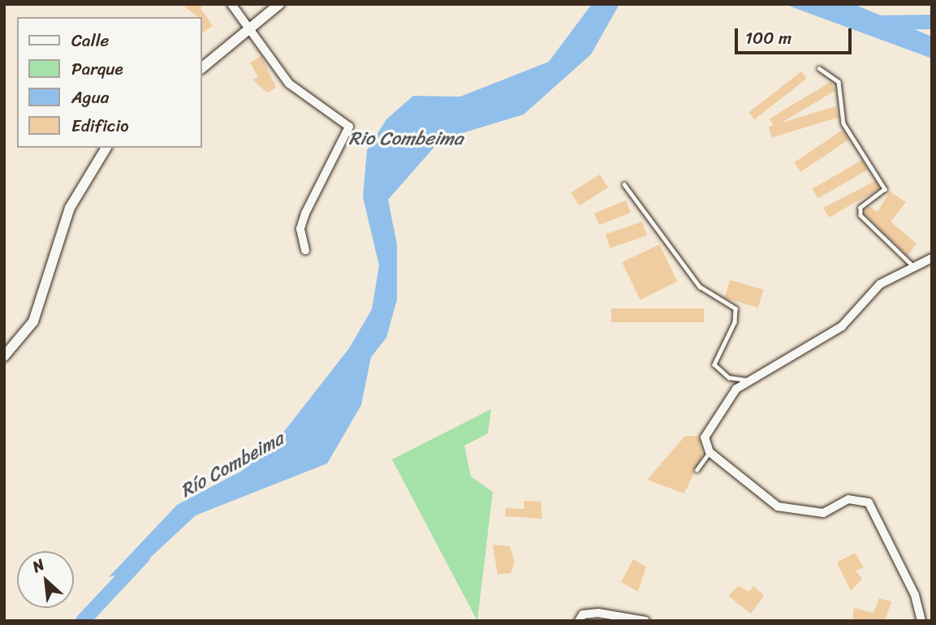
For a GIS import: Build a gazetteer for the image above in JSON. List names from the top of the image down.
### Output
{
  "water": ["Rio Combeima", "Río Combeima"],
  "legend": [
    "Calle",
    "Parque",
    "Agua",
    "Edificio"
  ],
  "scale_bar": "100 m",
  "north": "top left"
}
